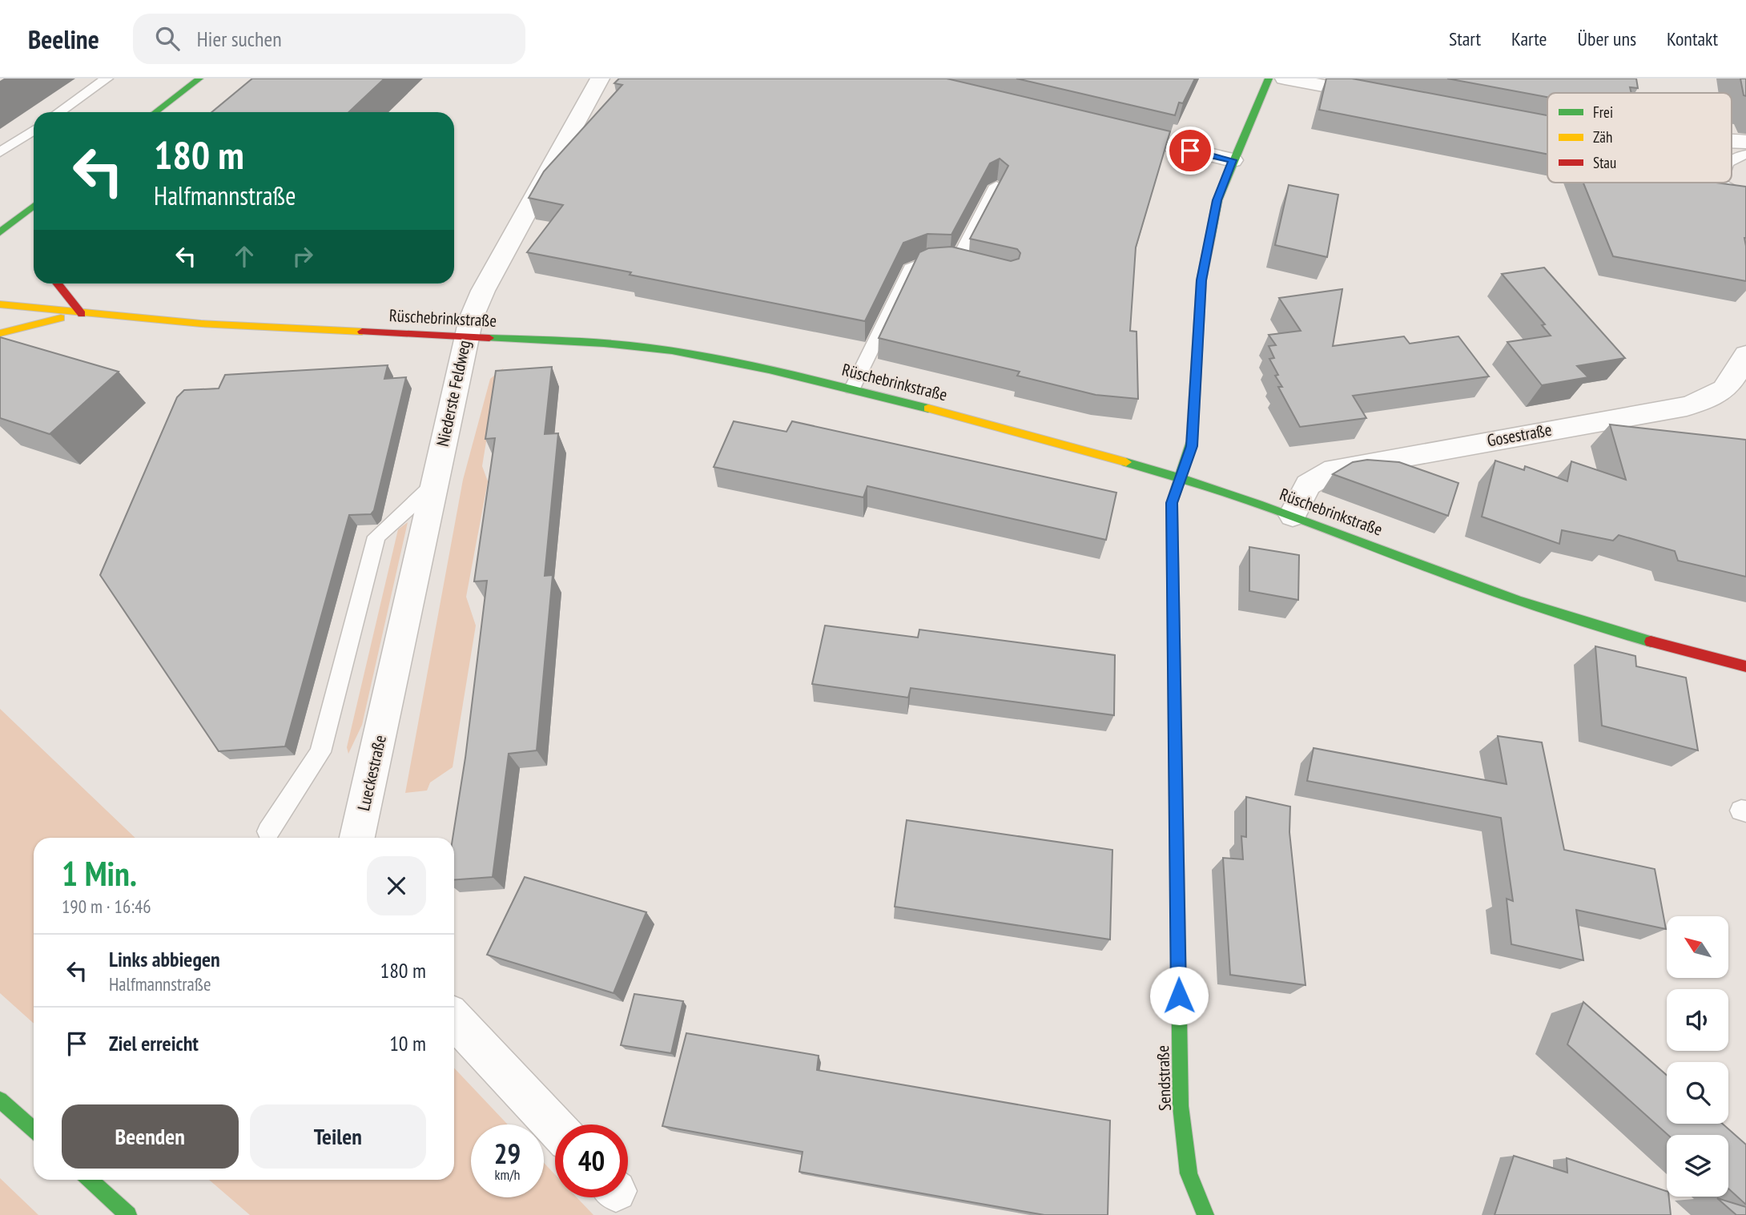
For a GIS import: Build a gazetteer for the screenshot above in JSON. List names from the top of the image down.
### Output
{
  "streets": {
    "main road": ["Rüschebrinkstraße", "Sendstraße"],
    "street": ["Niederste Feldweg", "Gosestraße", "Lueckestraße"]
  },
  "crossings": [
    ["Rüschebrinkstraße", "Niederste Feldweg"],
    ["Rüschebrinkstraße", "Gosestraße"],
    ["Rüschebrinkstraße", "Sendstraße"],
    ["Niederste Feldweg", "Lueckestraße"]
  ],
  "legend": ["Frei", "Zäh", "Stau"],
  "north": "top left",
  "page": {
    "header": "Beeline",
    "search": "Hier suchen",
    "nav": [
      "Start",
      "Karte",
      "Über uns",
      "Kontakt"
    ],
    "turn": ["180 m", "Halfmannstraße"],
    "heading": ["1 Min.", "190 m · 16:46"],
    "list": [
      {
        "name": "Links abbiegen",
        "note": "Halfmannstraße",
        "value": "180 m"
      },
      {
        "name": "Ziel erreicht",
        "value": "10 m"
      }
    ],
    "buttons": ["Beenden", "Teilen"],
    "speed": "29 km/h",
    "limit": "40"
  }
}
